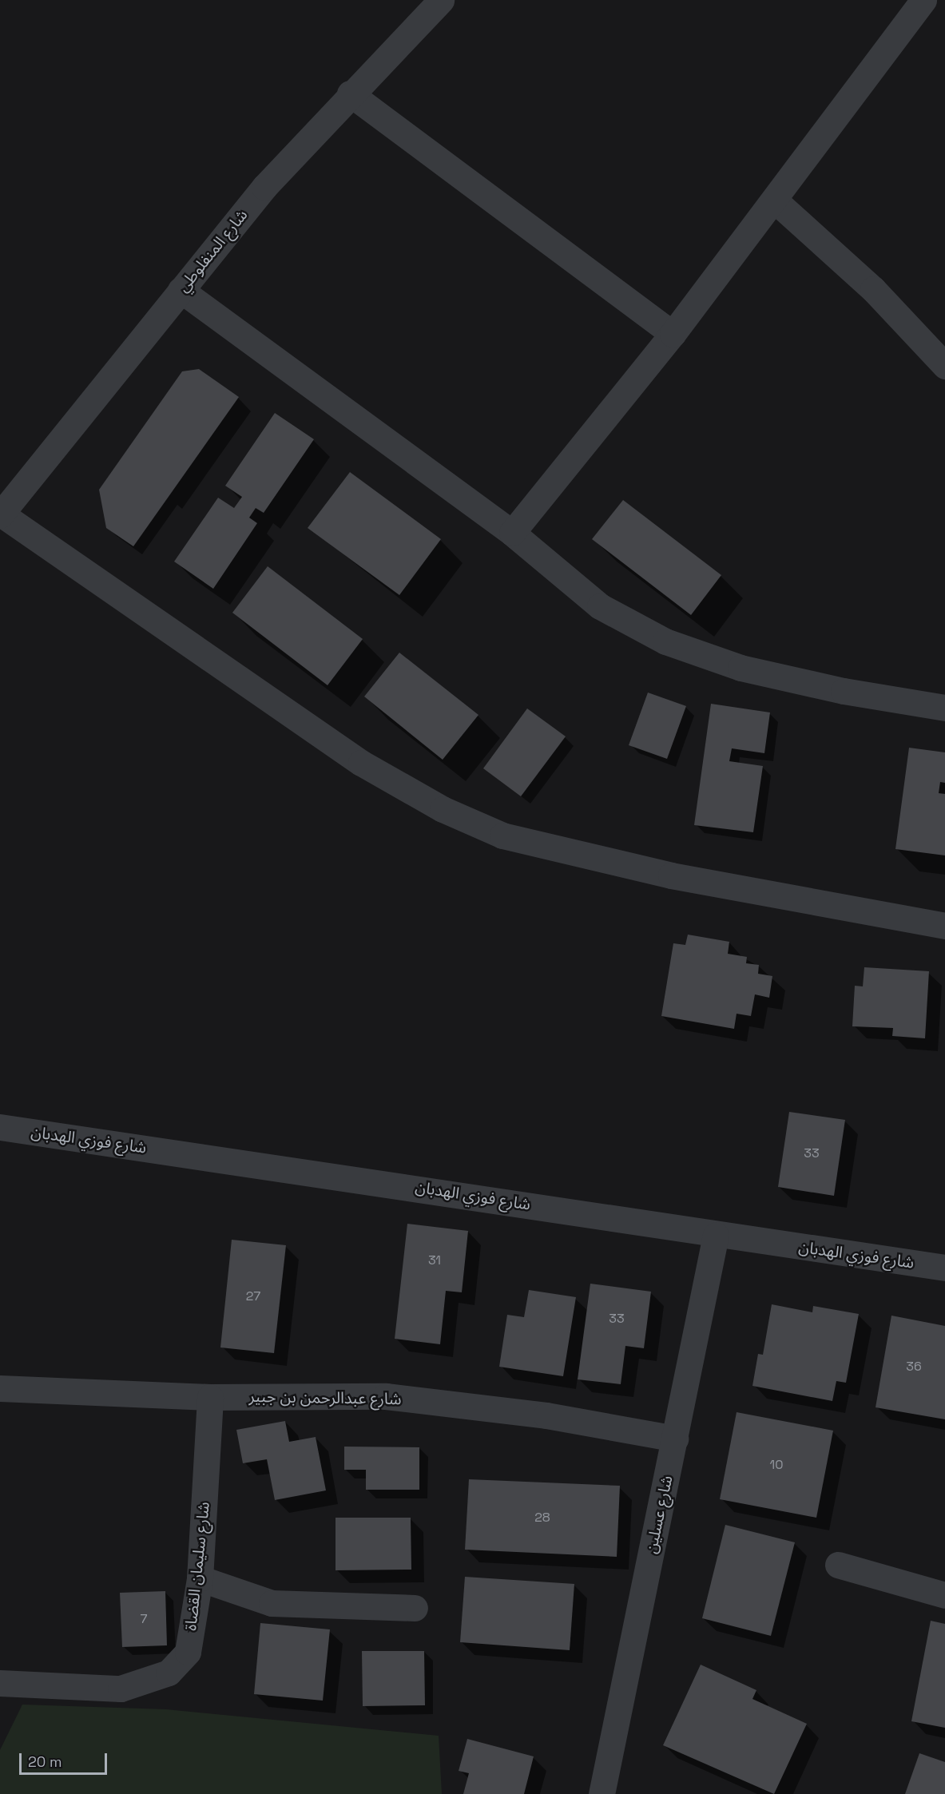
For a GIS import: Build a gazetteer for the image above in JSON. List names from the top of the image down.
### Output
{
  "streets": {
    "street": [
      "شارع المنفلوطي",
      "شارع فوزي الهدبان",
      "شارع عبدالرحمن بن جبير",
      "شارع عسلين",
      "شارع سليمان القضاة"
    ]
  },
  "crossings": [
    ["شارع فوزي الهدبان", "شارع عسلين"],
    ["شارع عبدالرحمن بن جبير", "شارع عسلين"],
    ["شارع عبدالرحمن بن جبير", "شارع سليمان القضاة"]
  ],
  "house_numbers": [
    "33",
    "31",
    "27",
    "33",
    "36",
    "10",
    "28",
    "7"
  ],
  "scale_bar": "20 m"
}
